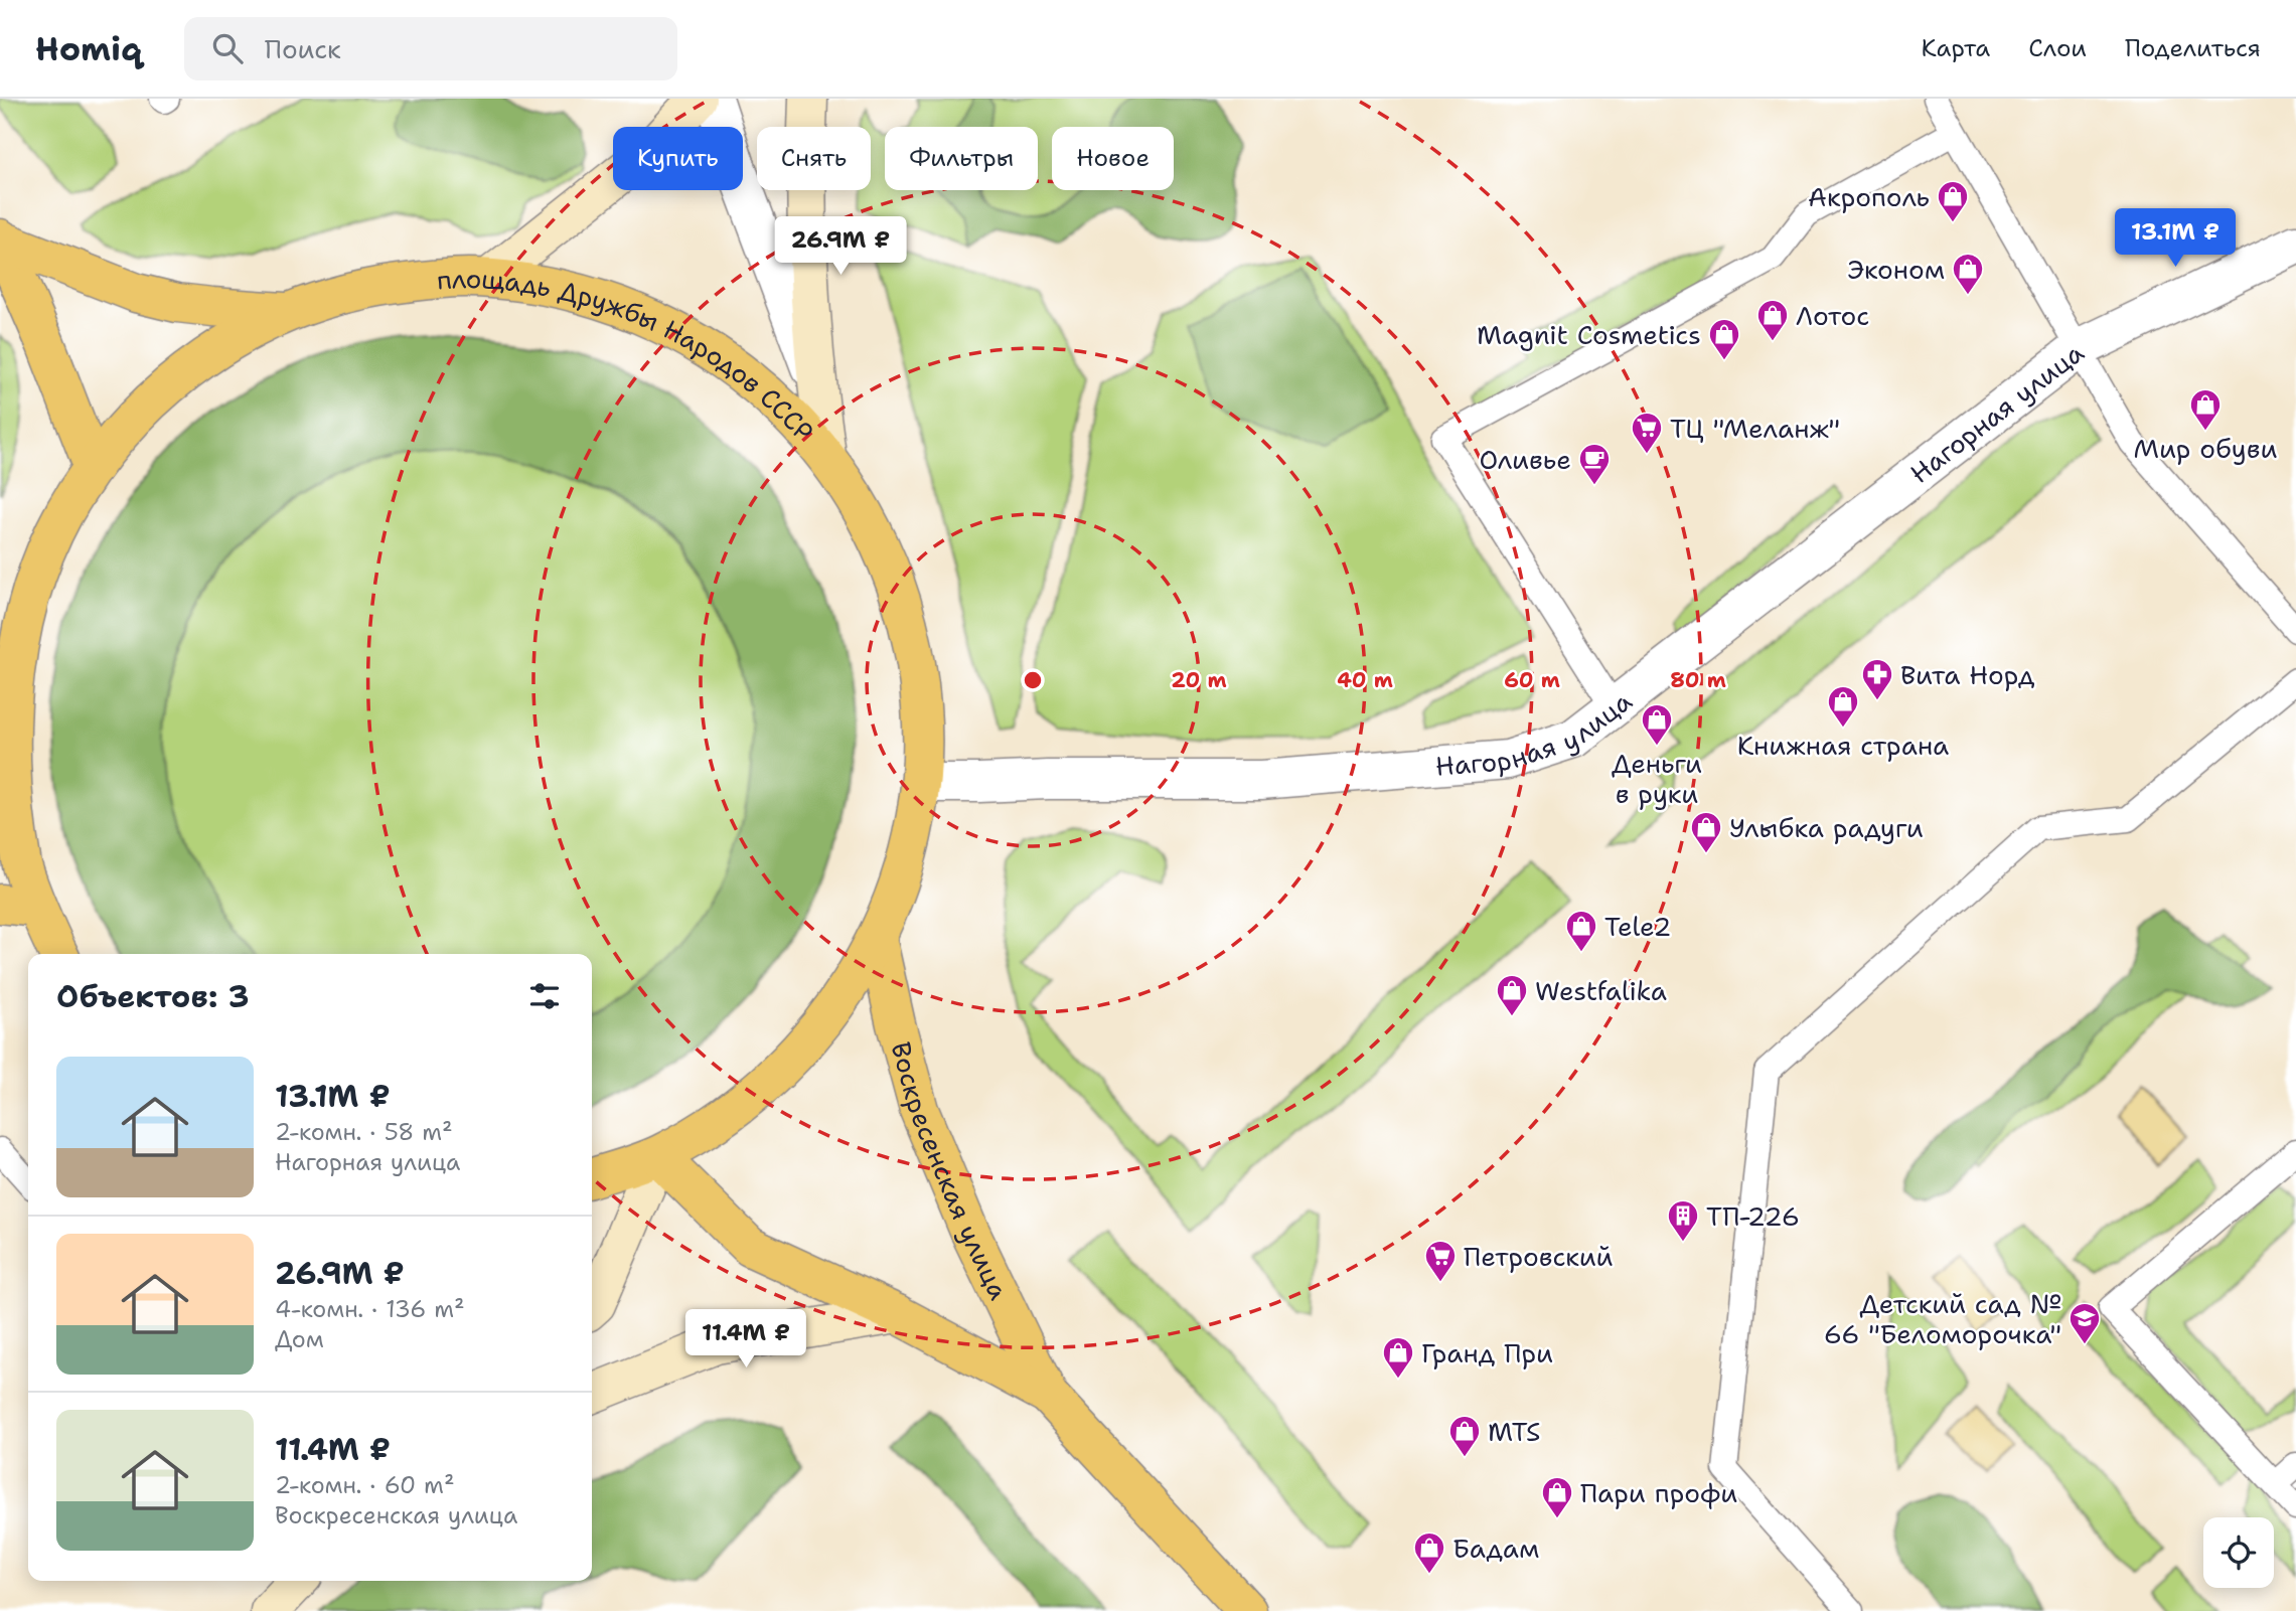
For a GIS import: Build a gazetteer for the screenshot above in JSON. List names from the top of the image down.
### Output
{
  "streets": {
    "main road": ["площадь Дружбы Народов СССР", "Воскресенская улица"],
    "street": ["Нагорная улица"]
  },
  "crossings": [
    ["площадь Дружбы Народов СССР", "Нагорная улица"],
    ["площадь Дружбы Народов СССР", "Воскресенская улица"]
  ],
  "places": {
    "shop": [
      "Акрополь",
      "Эконом",
      "Лотос",
      "Magnit Cosmetics",
      "Мир обуви",
      "Книжная страна",
      "Деньги в руки",
      "Улыбка радуги",
      "Tele2",
      "Westfalika",
      "Гранд При",
      "MTS",
      "Пари профи",
      "Бадам"
    ],
    "supermarket": ["ТЦ \"Меланж\"", "Петровский"],
    "cafe": ["Оливье"],
    "pharmacy": ["Вита Норд"],
    "building": ["ТП-226"],
    "school or university": ["Детский сад № 66 \"Беломорочка\""]
  },
  "page": {
    "header": "Homiq",
    "search": "Поиск",
    "nav": ["Карта", "Слои", "Поделиться"],
    "chip": [
      "Купить",
      "Снять",
      "Фильтры",
      "Новое"
    ],
    "price": ["13.1M ₽", "26.9M ₽", "11.4M ₽"],
    "heading": "Объектов: 3",
    "list": [
      {
        "name": "13.1M ₽",
        "note": "2-комн. · 58 m² · Нагорная улица"
      },
      {
        "name": "26.9M ₽",
        "note": "4-комн. · 136 m² · Дом"
      },
      {
        "name": "11.4M ₽",
        "note": "2-комн. · 60 m² · Воскресенская улица"
      }
    ]
  },
  "rings": [
    "20 m",
    "40 m",
    "60 m",
    "80 m"
  ]
}
